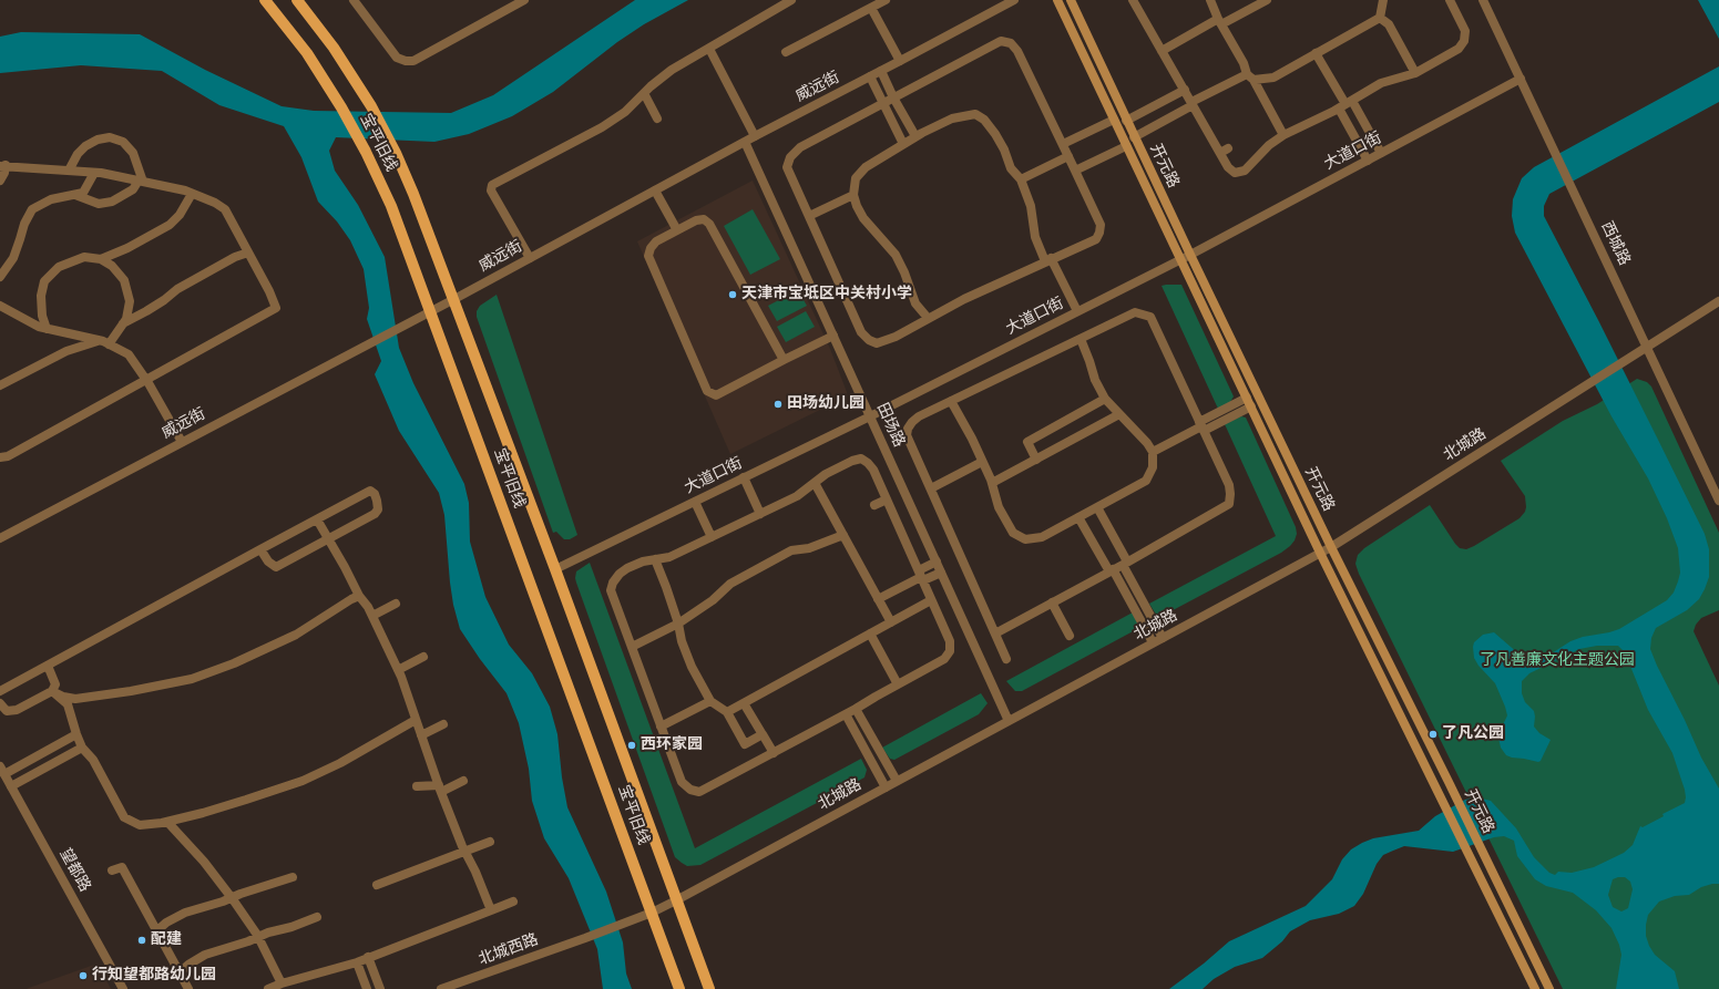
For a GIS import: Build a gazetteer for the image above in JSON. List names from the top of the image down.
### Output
{
  "streets": {
    "main road": ["宝平旧线", "开元路"],
    "street": [
      "威远街",
      "大道口街",
      "西城路",
      "田场路",
      "北城路",
      "望都路",
      "北城西路"
    ]
  },
  "crossings": [
    ["威远街", "宝平旧线"],
    ["威远街", "田场路"],
    ["宝平旧线", "大道口街"],
    ["宝平旧线", "北城路"],
    ["大道口街", "开元路"],
    ["大道口街", "西城路"],
    ["大道口街", "田场路"],
    ["开元路", "北城路"],
    ["西城路", "北城路"],
    ["田场路", "北城路"],
    ["北城路", "北城西路"]
  ],
  "parks": ["了凡善廉文化主题公园"],
  "places": [
    "天津市宝坻区中关村小学",
    "田场幼儿园",
    "了凡公园",
    "西环家园",
    "配建",
    "行知望都路幼儿园"
  ]
}
